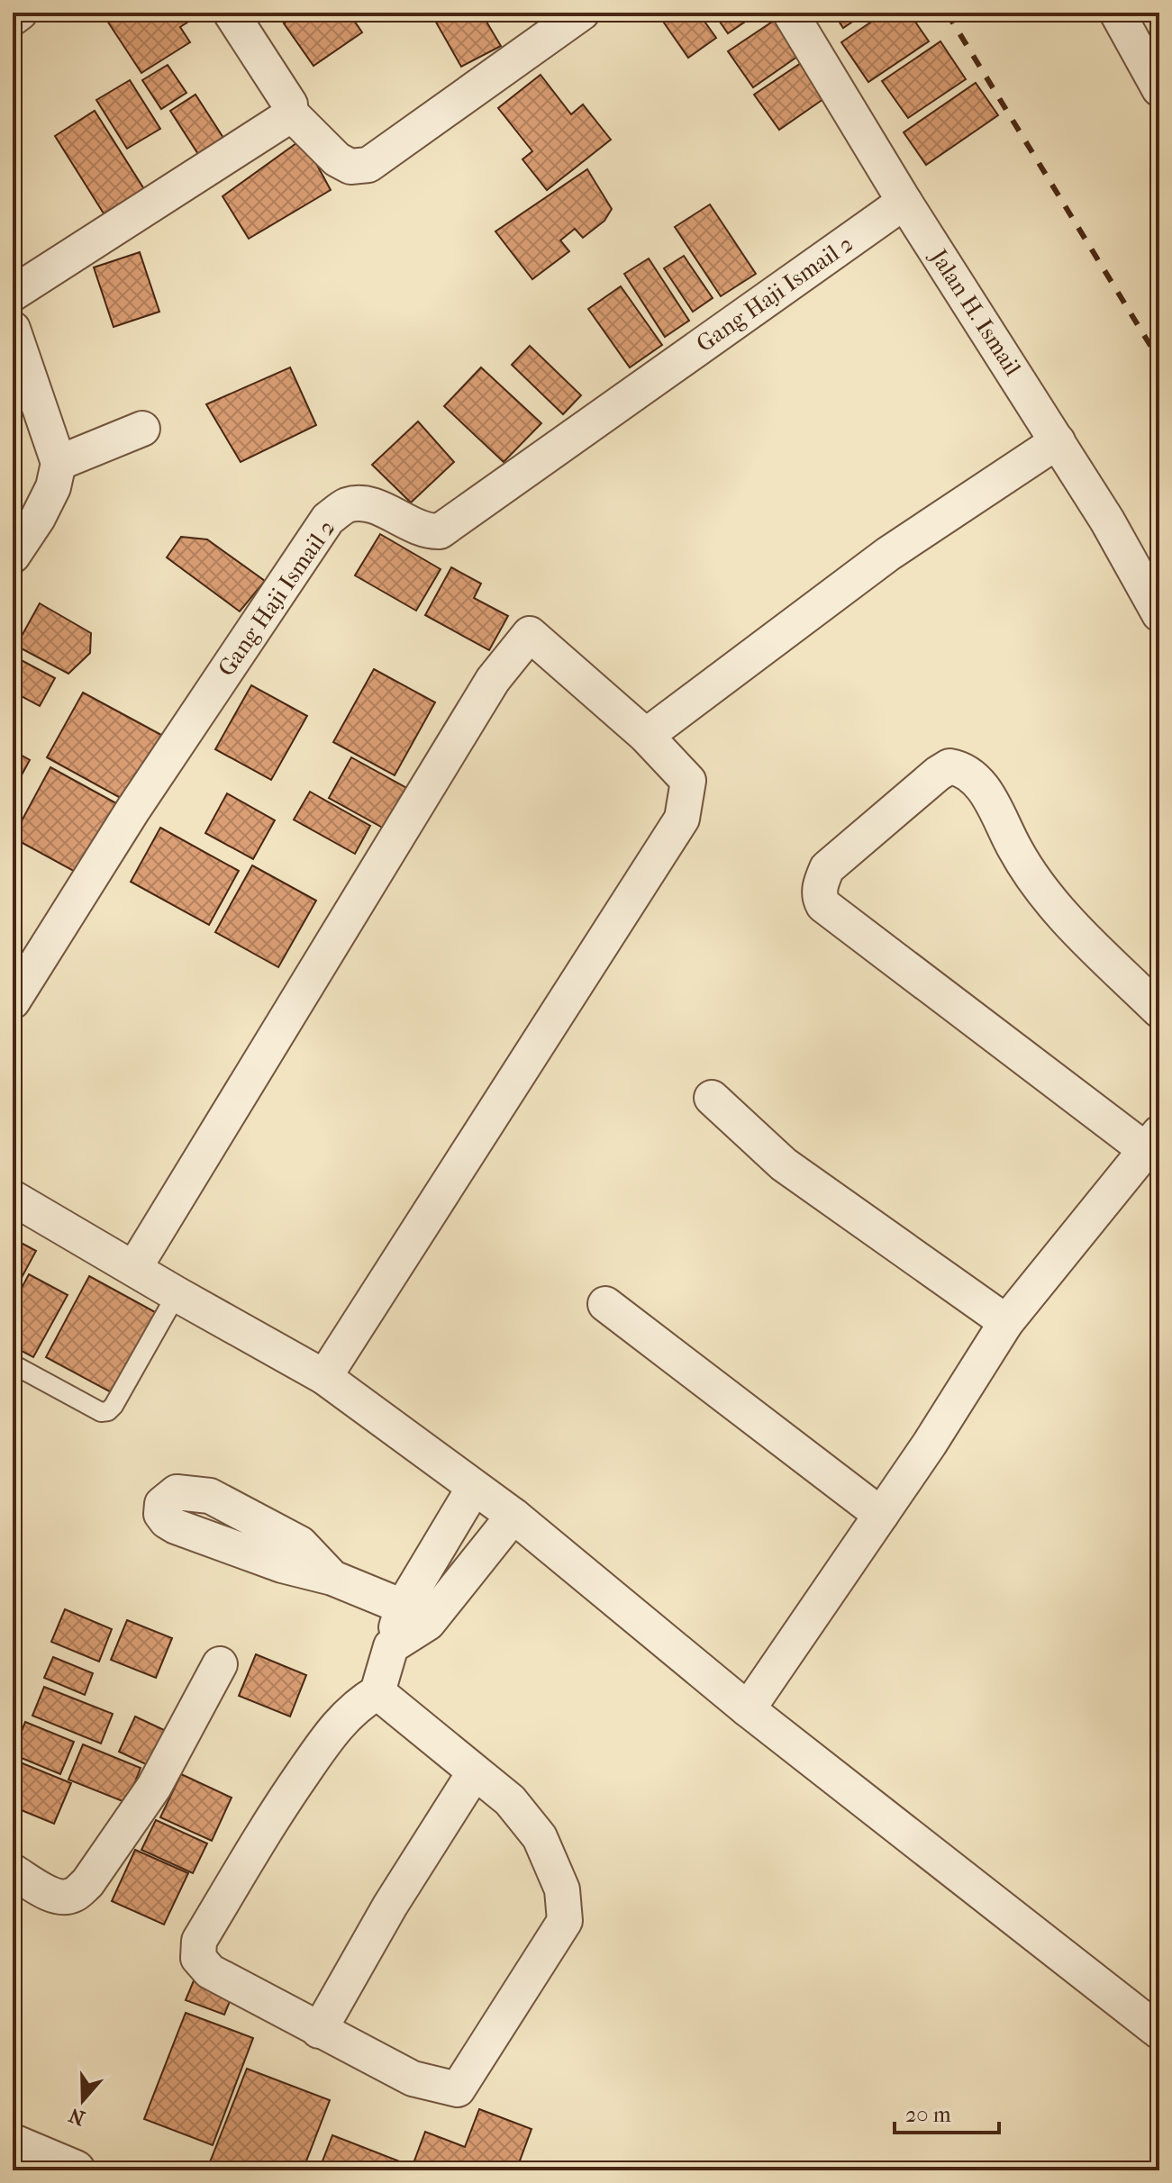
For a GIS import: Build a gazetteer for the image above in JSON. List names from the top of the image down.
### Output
{
  "streets": {
    "street": ["Gang Haji Ismail 2", "Jalan H. Ismail"]
  },
  "crossings": [
    ["Gang Haji Ismail 2", "Jalan H. Ismail"]
  ],
  "scale_bar": "20 m",
  "north": "bottom"
}
